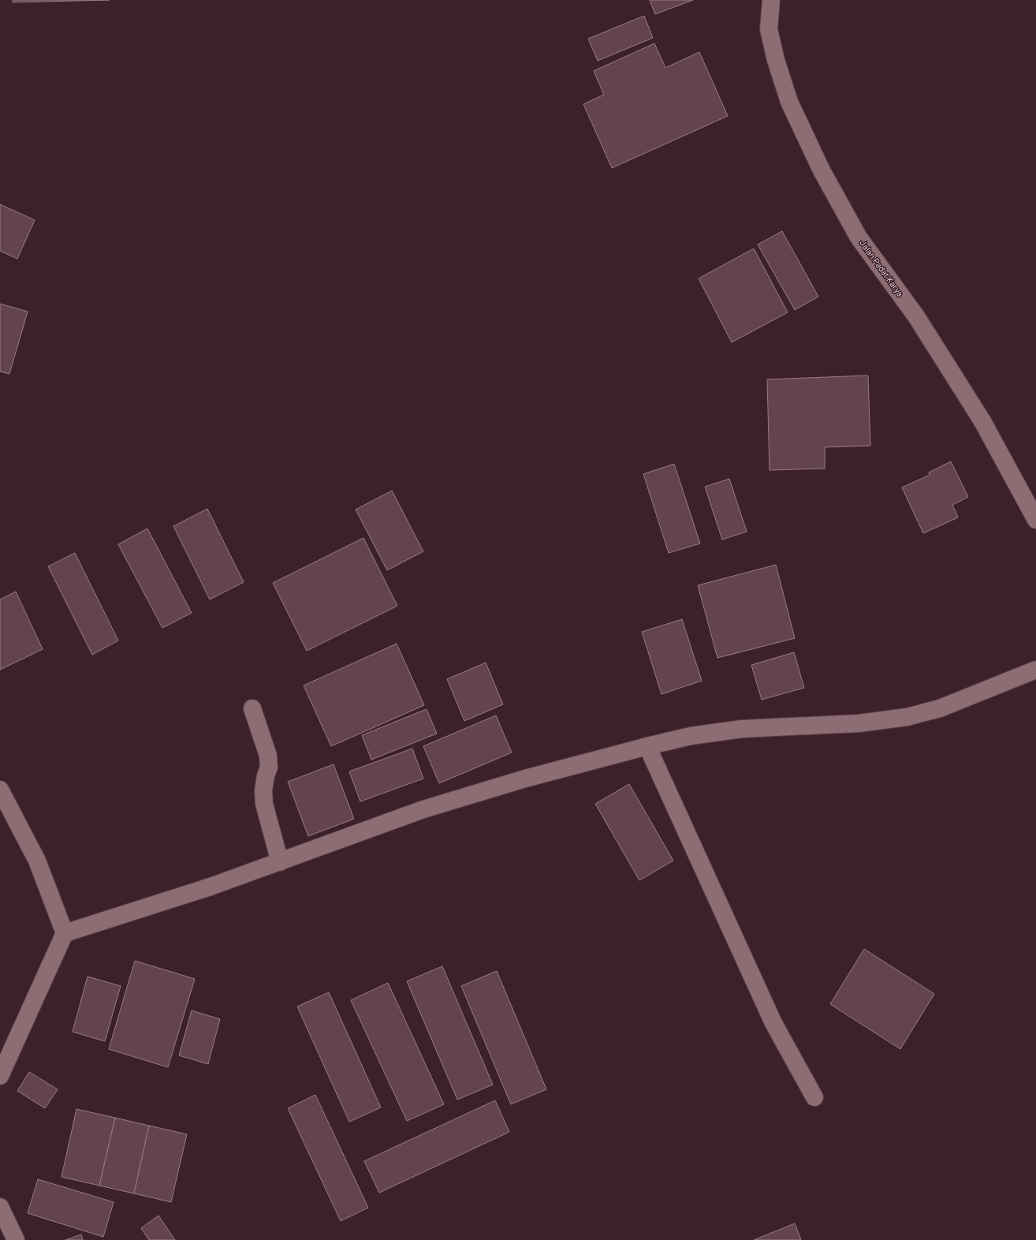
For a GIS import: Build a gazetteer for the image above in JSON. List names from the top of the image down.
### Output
{
  "streets": {
    "street": ["Jalan Padat Karya"]
  }
}
